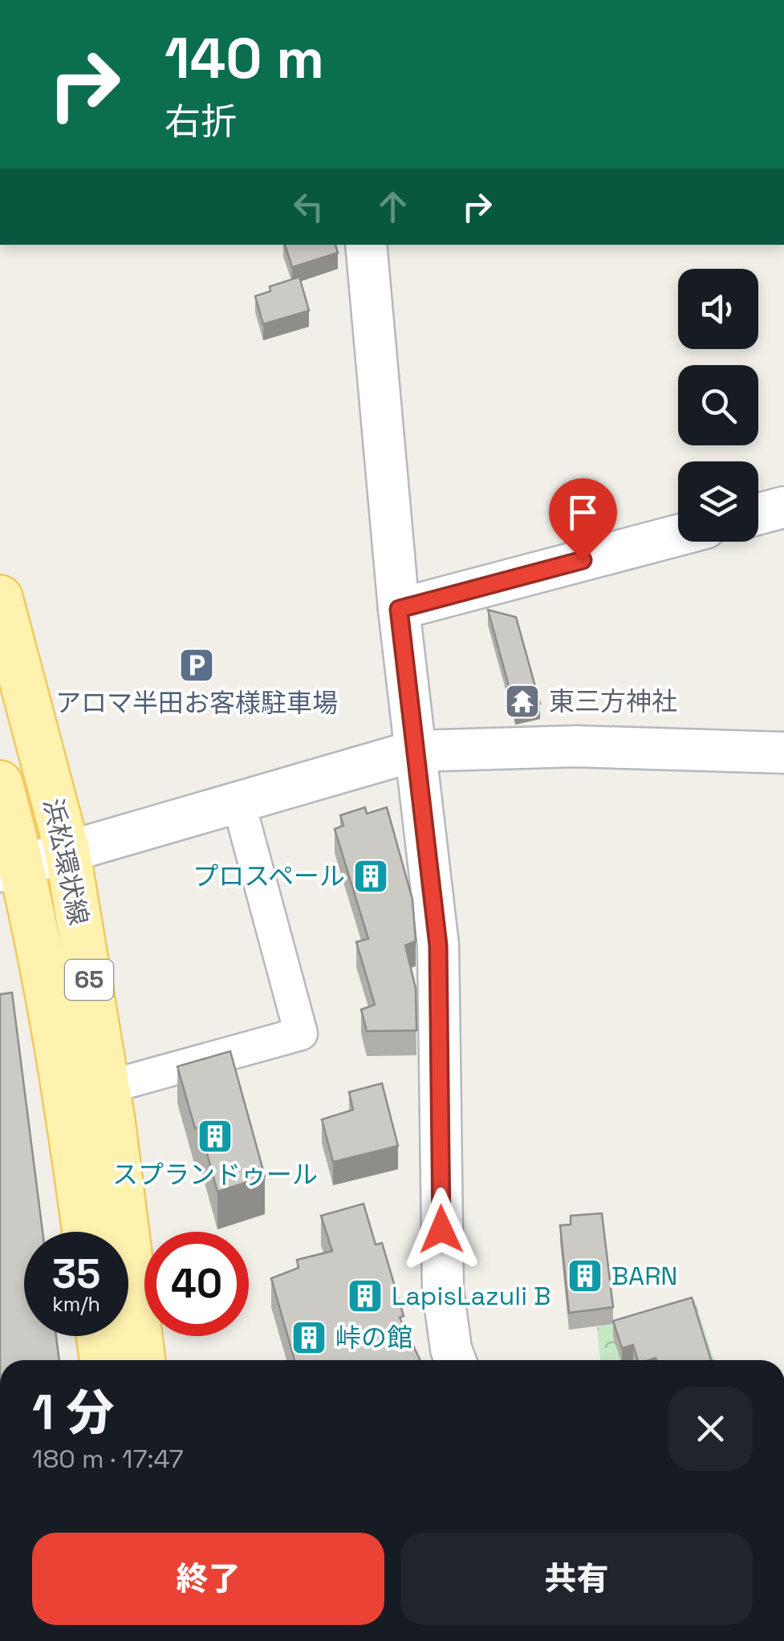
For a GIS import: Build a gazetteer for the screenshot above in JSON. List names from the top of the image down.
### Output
{
  "streets": {
    "main road": ["浜松環状線", "65"]
  },
  "places": {
    "parking": ["アロマ半田お客様駐車場"],
    "temple": ["東三方神社"],
    "building": [
      "プロスペール",
      "スプランドゥール",
      "BARN",
      "LapisLazuli B",
      "峠の館"
    ]
  },
  "page": {
    "turn": ["140 m", "右折"],
    "speed": "35 km/h",
    "limit": "40",
    "heading": ["1 分", "180 m · 17:47"],
    "buttons": ["終了", "共有"]
  }
}
